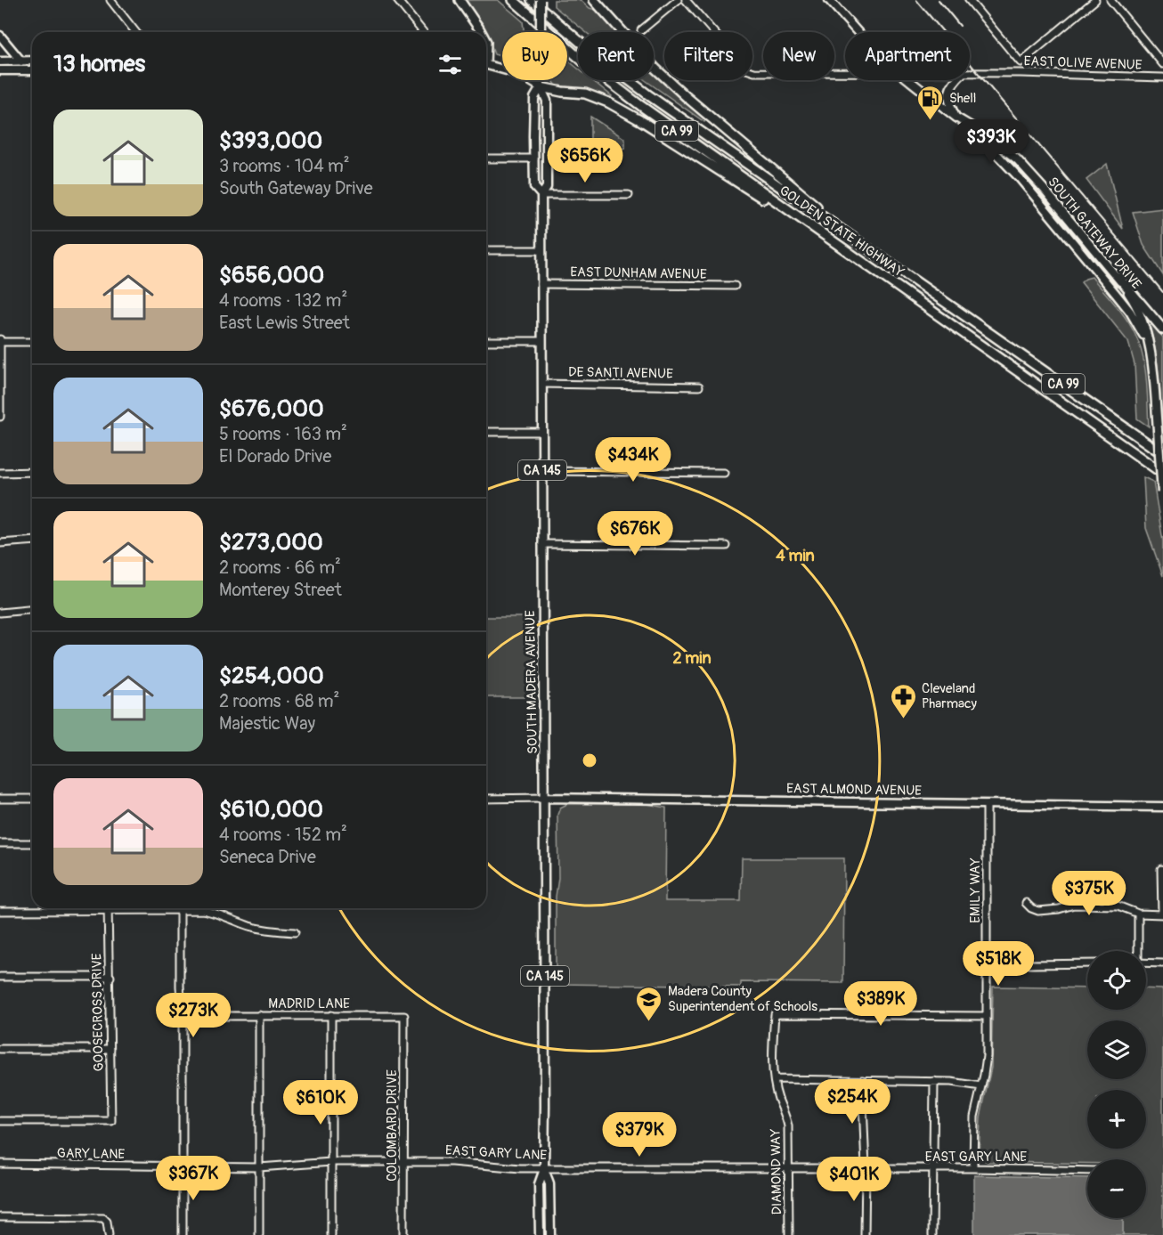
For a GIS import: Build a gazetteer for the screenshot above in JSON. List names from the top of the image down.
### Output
{
  "streets": {
    "highway": ["CA 99", "GOLDEN STATE HIGHWAY"],
    "main road": [
      "SOUTH GATEWAY DRIVE",
      "CA 145",
      "SOUTH MADERA AVENUE",
      "EAST ALMOND AVENUE"
    ],
    "street": [
      "EAST OLIVE AVENUE",
      "EAST DUNHAM AVENUE",
      "DE SANTI AVENUE",
      "EMILY WAY",
      "MADRID LANE",
      "GOOSECROSS DRIVE",
      "COLOMBARD DRIVE",
      "EAST GARY LANE",
      "GARY LANE",
      "DIAMOND WAY"
    ]
  },
  "crossings": [
    ["EAST DUNHAM AVENUE", "SOUTH MADERA AVENUE"],
    ["DE SANTI AVENUE", "SOUTH MADERA AVENUE"],
    ["SOUTH MADERA AVENUE", "EAST ALMOND AVENUE"],
    ["SOUTH MADERA AVENUE", "EAST GARY LANE"],
    ["EAST ALMOND AVENUE", "EMILY WAY"],
    ["EMILY WAY", "EAST GARY LANE"],
    ["EMILY WAY", "DIAMOND WAY"],
    ["MADRID LANE", "COLOMBARD DRIVE"],
    ["COLOMBARD DRIVE", "EAST GARY LANE"],
    ["EAST GARY LANE", "GARY LANE"],
    ["EAST GARY LANE", "DIAMOND WAY"]
  ],
  "places": {
    "fuel station": ["Shell"],
    "pharmacy": ["Cleveland Pharmacy"],
    "school or university": ["Madera County Superintendent of Schools"]
  },
  "page": {
    "chip": [
      "Buy",
      "Rent",
      "Filters",
      "New",
      "Apartment"
    ],
    "heading": "13 homes",
    "list": [
      {
        "name": "$393,000",
        "note": "3 rooms · 104 m² · South Gateway Drive"
      },
      {
        "name": "$656,000",
        "note": "4 rooms · 132 m² · East Lewis Street"
      },
      {
        "name": "$676,000",
        "note": "5 rooms · 163 m² · El Dorado Drive"
      },
      {
        "name": "$273,000",
        "note": "2 rooms · 66 m² · Monterey Street"
      },
      {
        "name": "$254,000",
        "note": "2 rooms · 68 m² · Majestic Way"
      },
      {
        "name": "$610,000",
        "note": "4 rooms · 152 m² · Seneca Drive"
      }
    ],
    "price": [
      "$393K",
      "$656K",
      "$434K",
      "$676K",
      "$375K",
      "$518K",
      "$389K",
      "$273K",
      "$254K",
      "$610K",
      "$379K",
      "$367K",
      "$401K"
    ],
    "map_buttons": ["+", "−"]
  },
  "rings": ["4 min", "2 min"]
}
